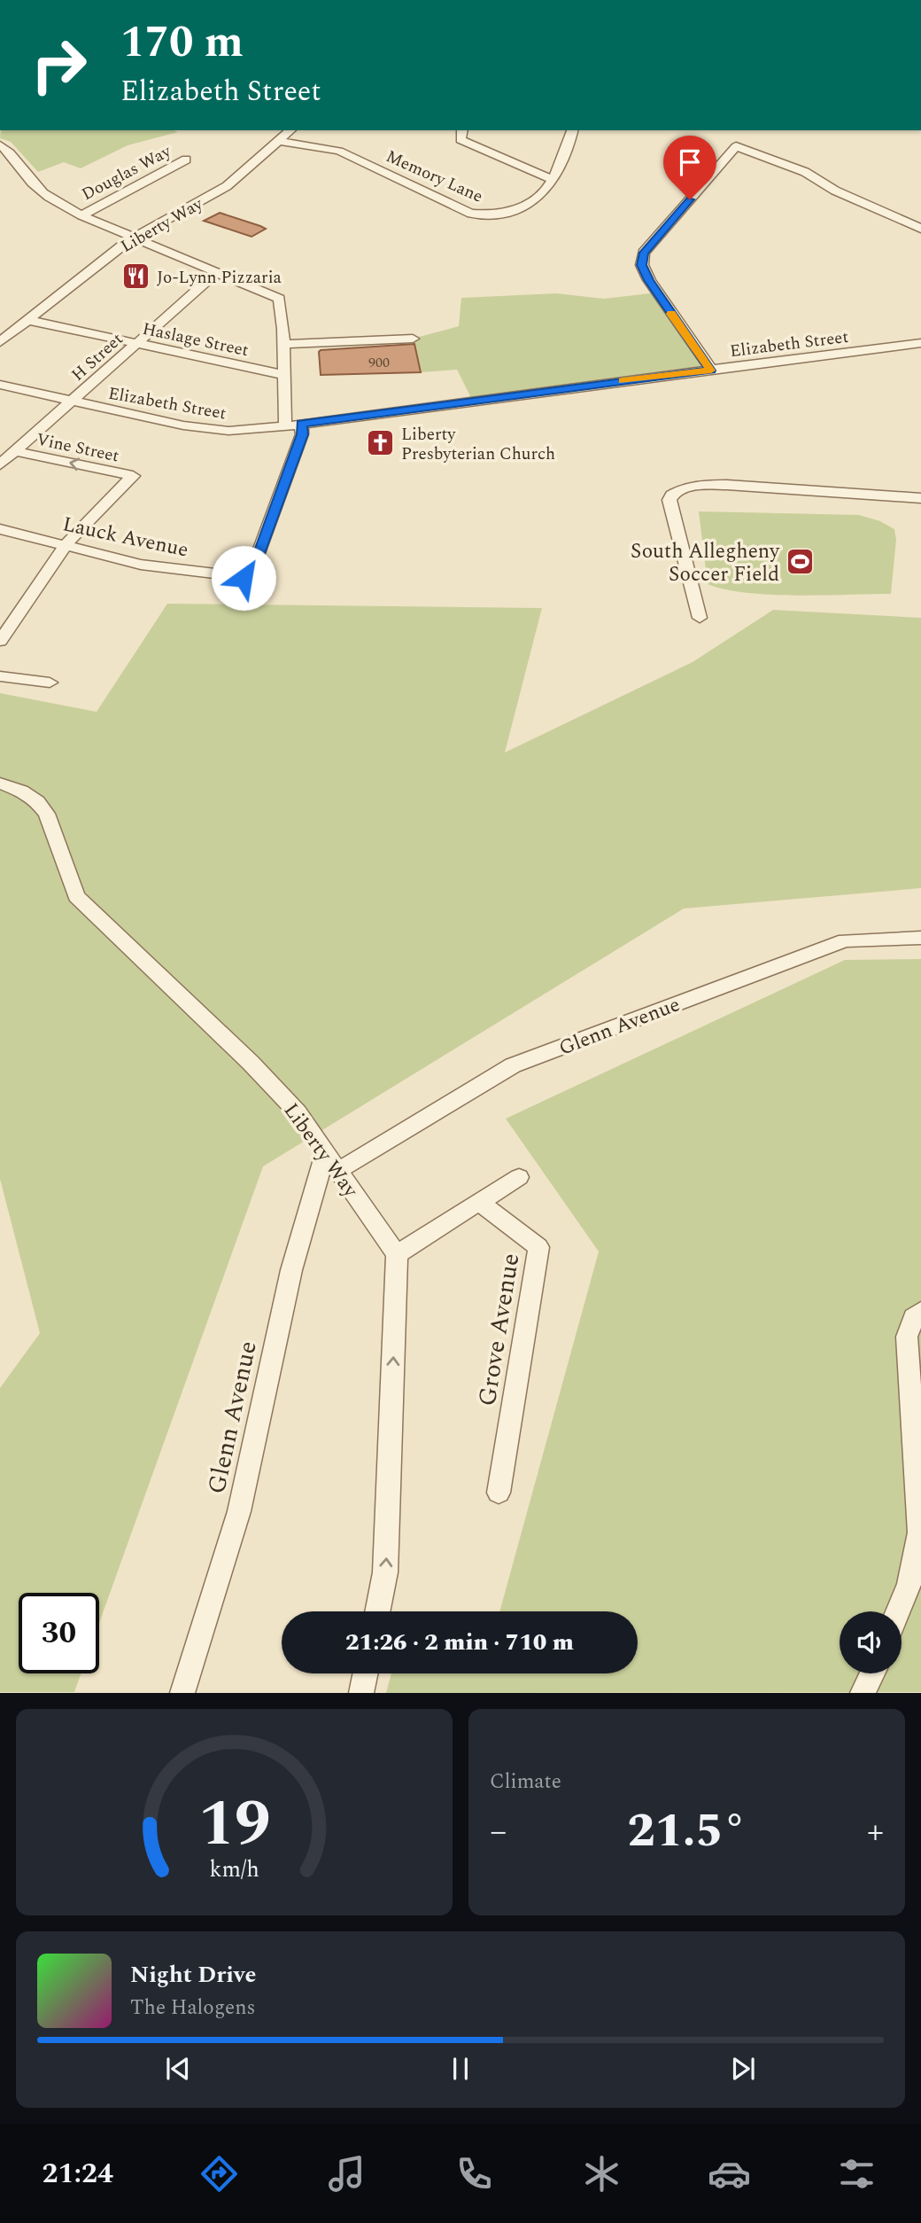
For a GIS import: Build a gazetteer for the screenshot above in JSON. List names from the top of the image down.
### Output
{
  "streets": {
    "street": [
      "Douglas Way",
      "Memory Lane",
      "Liberty Way",
      "Haslage Street",
      "Elizabeth Street",
      "H Street",
      "Vine Street",
      "Lauck Avenue",
      "Glenn Avenue",
      "Grove Avenue"
    ]
  },
  "crossings": [
    ["Memory Lane", "Liberty Way"],
    ["Liberty Way", "Haslage Street"],
    ["Liberty Way", "Glenn Avenue"],
    ["Haslage Street", "H Street"],
    ["Elizabeth Street", "H Street"],
    ["Elizabeth Street", "Lauck Avenue"],
    ["H Street", "Vine Street"],
    ["Vine Street", "Lauck Avenue"]
  ],
  "places": {
    "restaurant": ["Jo-Lynn Pizzaria"],
    "church": ["Liberty Presbyterian Church"],
    "sports": ["South Allegheny Soccer Field"]
  },
  "house_numbers": ["900"],
  "page": {
    "turn": ["170 m", "Elizabeth Street"],
    "limit": "30",
    "trip": "21:26 · 2 min · 710 m",
    "tile": "Climate",
    "heat": ["−", "21.5°", "+"],
    "song": ["Night Drive", "The Halogens"],
    "tabs": "21:24",
    "gauge": ["19", "km/h"]
  }
}
